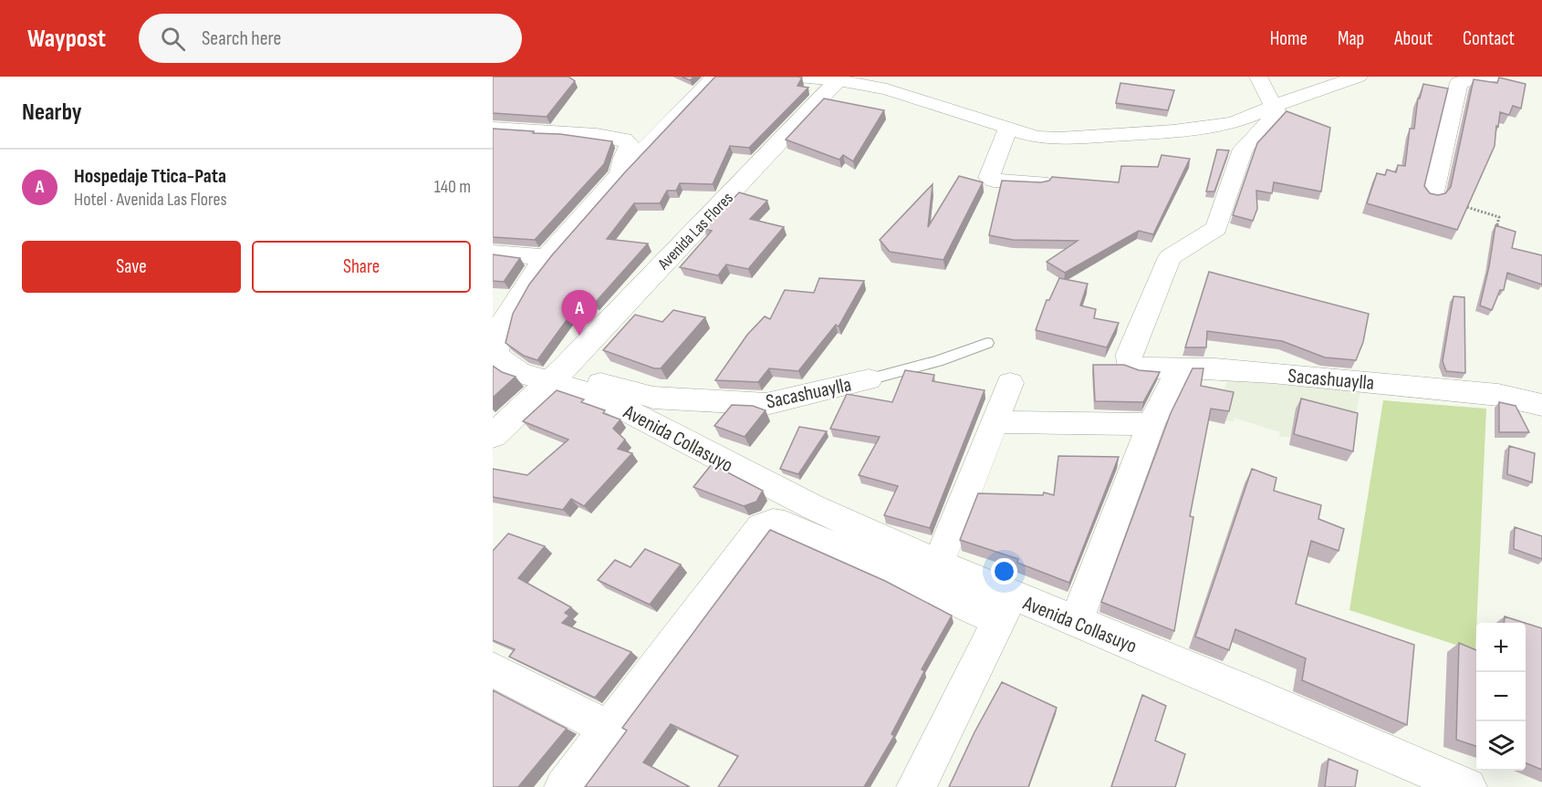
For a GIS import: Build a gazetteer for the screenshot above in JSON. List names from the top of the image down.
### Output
{
  "streets": {
    "main road": ["Avenida Las Flores"],
    "street": ["Sacashuaylla", "Avenida Collasuyo"]
  },
  "crossings": [
    ["Avenida Las Flores", "Sacashuaylla"],
    ["Avenida Las Flores", "Avenida Collasuyo"],
    ["Sacashuaylla", "Avenida Collasuyo"]
  ],
  "page": {
    "header": "Waypost",
    "search": "Search here",
    "nav": [
      "Home",
      "Map",
      "About",
      "Contact"
    ],
    "heading": "Nearby",
    "list": [
      {
        "mark": "A",
        "name": "Hospedaje Ttica-Pata",
        "note": "Hotel · Avenida Las Flores",
        "value": "140 m"
      }
    ],
    "buttons": ["Save", "Share"],
    "pins": "A",
    "map_buttons": ["+", "−"]
  }
}
